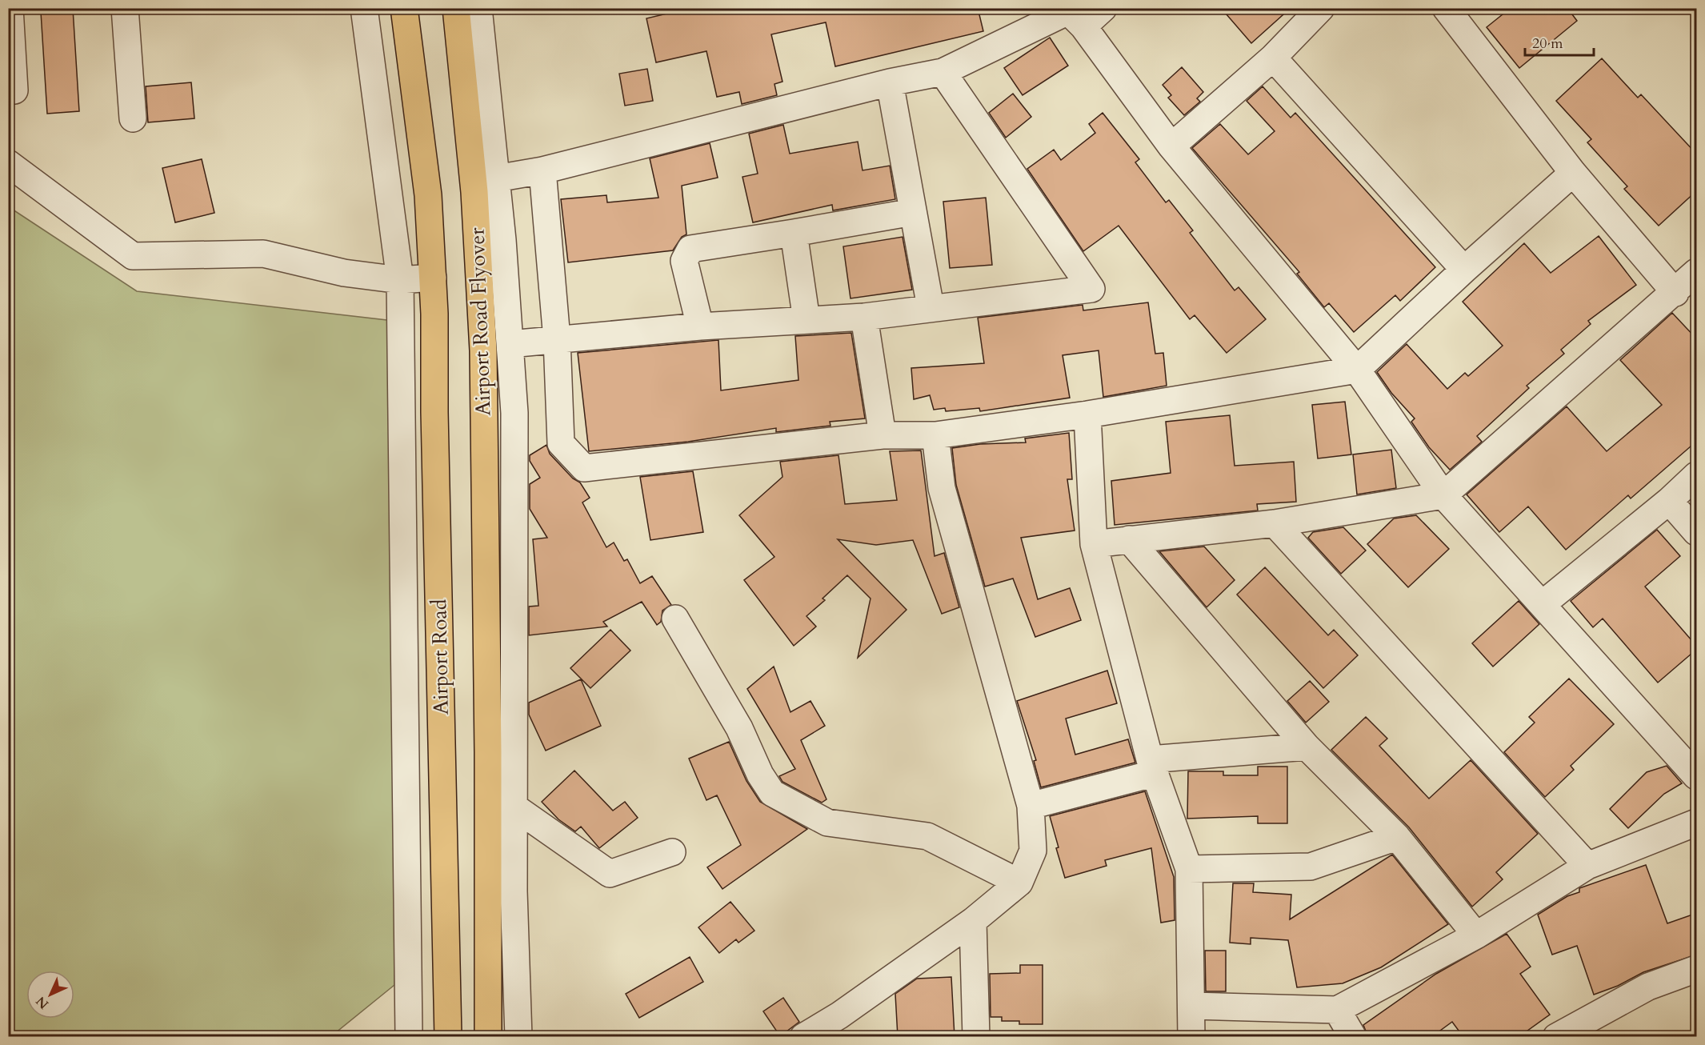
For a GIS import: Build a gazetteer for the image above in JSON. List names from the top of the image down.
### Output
{
  "streets": {
    "main road": ["Airport Road Flyover", "Airport Road"]
  },
  "scale_bar": "20 m",
  "north": "bottom left"
}
